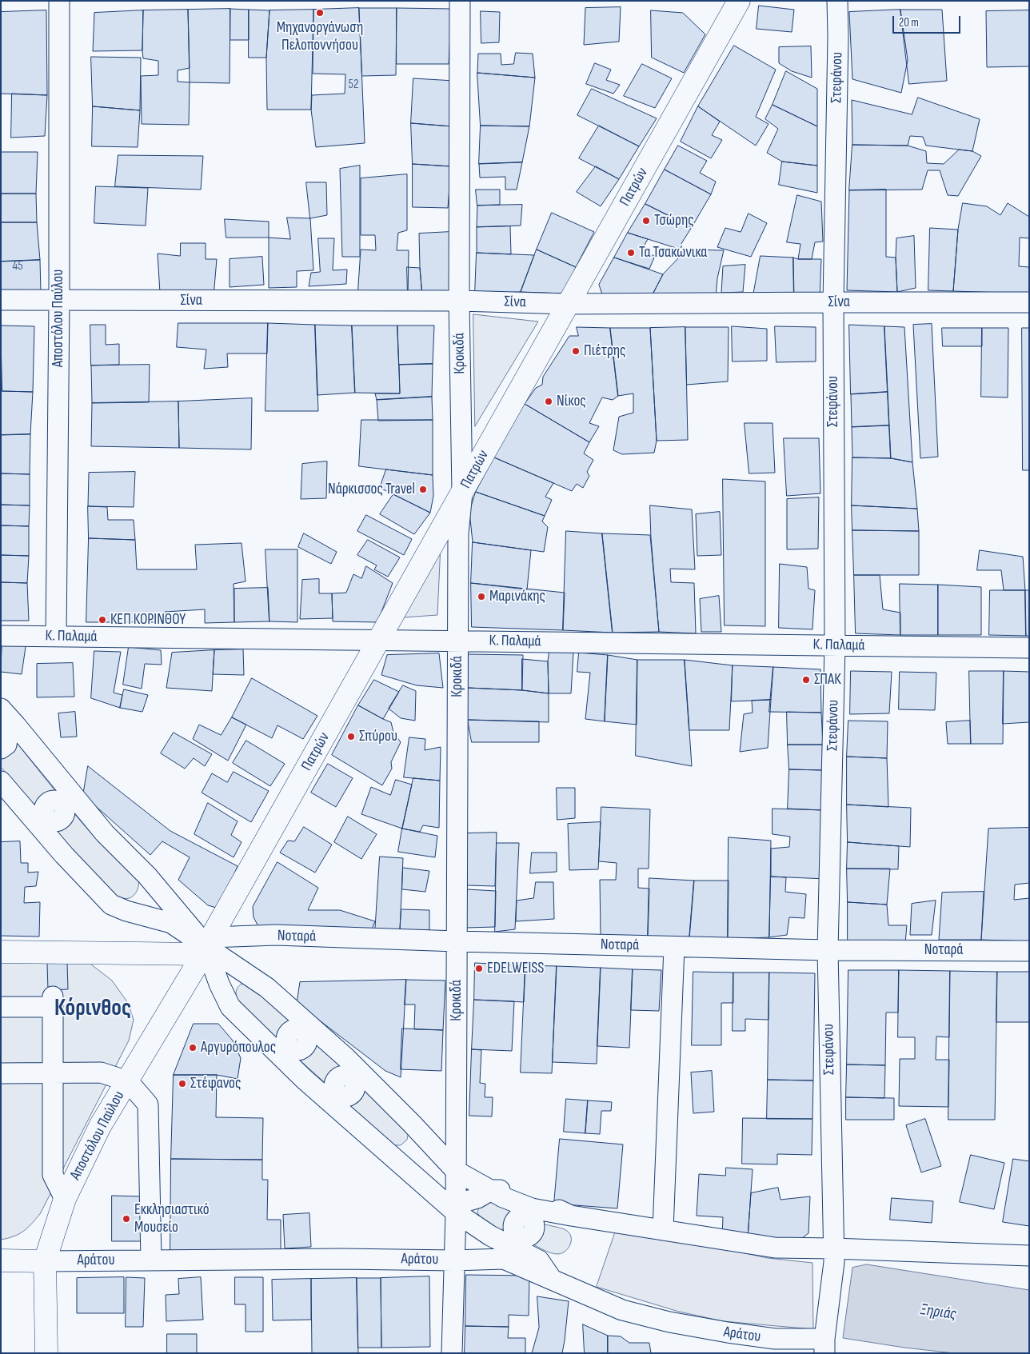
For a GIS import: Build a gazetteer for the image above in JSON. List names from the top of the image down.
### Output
{
  "streets": {
    "main road": [
      "Πατρών",
      "Αποστόλου Παύλου",
      "Νοταρά",
      "Αράτου"
    ],
    "street": [
      "Στεφάνου",
      "Σίνα",
      "Κροκιδά",
      "Κ. Παλαμά"
    ]
  },
  "crossings": [
    ["Στεφάνου", "Σίνα"],
    ["Στεφάνου", "Κ. Παλαμά"],
    ["Στεφάνου", "Νοταρά"],
    ["Στεφάνου", "Αράτου"],
    ["Πατρών", "Σίνα"],
    ["Πατρών", "Αποστόλου Παύλου"],
    ["Πατρών", "Κροκιδά"],
    ["Πατρών", "Κ. Παλαμά"],
    ["Πατρών", "Νοταρά"],
    ["Σίνα", "Αποστόλου Παύλου"],
    ["Σίνα", "Κροκιδά"],
    ["Αποστόλου Παύλου", "Κ. Παλαμά"],
    ["Αποστόλου Παύλου", "Νοταρά"],
    ["Αποστόλου Παύλου", "Αράτου"],
    ["Κροκιδά", "Κ. Παλαμά"],
    ["Κροκιδά", "Νοταρά"],
    ["Κροκιδά", "Αράτου"]
  ],
  "districts": ["Κόρινθος"],
  "water": ["Ξηριάς"],
  "places": [
    "Μηχανοργάνωση Πελοποννήσου",
    "Τσώρης",
    "Τα Τσακώνικα",
    "Πιέτρης",
    "Νίκος",
    "Νάρκισσος Travel",
    "Μαρινάκης",
    "ΚΕΠ ΚΟΡΙΝΘΟΥ",
    "ΣΠΑΚ",
    "Σπύρου",
    "EDELWEISS",
    "Αργυρόπουλος",
    "Στέφανος",
    "Εκκλησιαστικό Μουσείο"
  ],
  "house_numbers": ["52", "45"],
  "scale_bar": "20 m"
}
